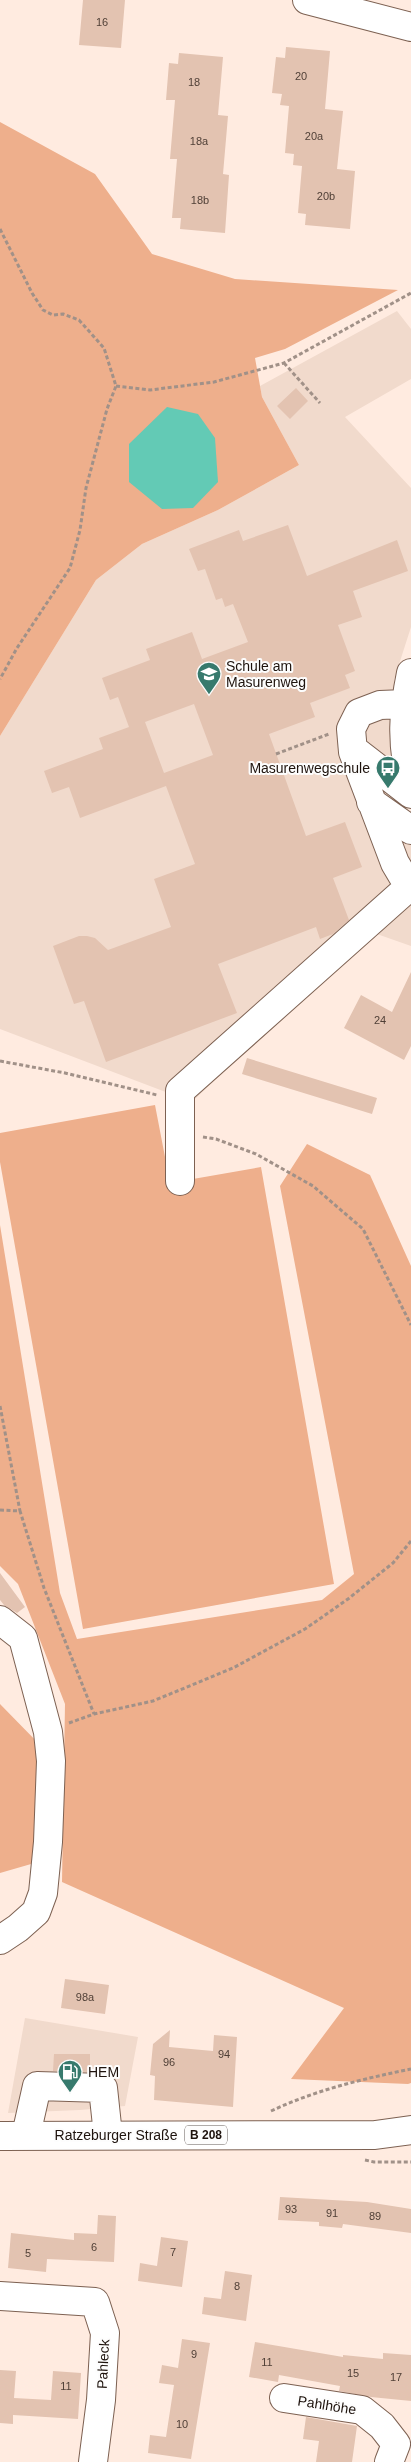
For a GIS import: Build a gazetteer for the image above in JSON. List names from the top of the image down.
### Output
{
  "streets": {
    "street": [
      "Ratzeburger Straße",
      "B 208",
      "Pahleck",
      "Pahlhöhe"
    ]
  },
  "places": {
    "school or university": ["Schule am Masurenweg"],
    "bus stop": ["Masurenwegschule"],
    "fuel station": ["HEM"]
  },
  "house_numbers": [
    "16",
    "20",
    "18",
    "20a",
    "18a",
    "20b",
    "18b",
    "24",
    "98a",
    "94",
    "96",
    "93",
    "91",
    "89",
    "6",
    "7",
    "5",
    "8",
    "9",
    "11",
    "15",
    "17",
    "11",
    "10"
  ]
}
